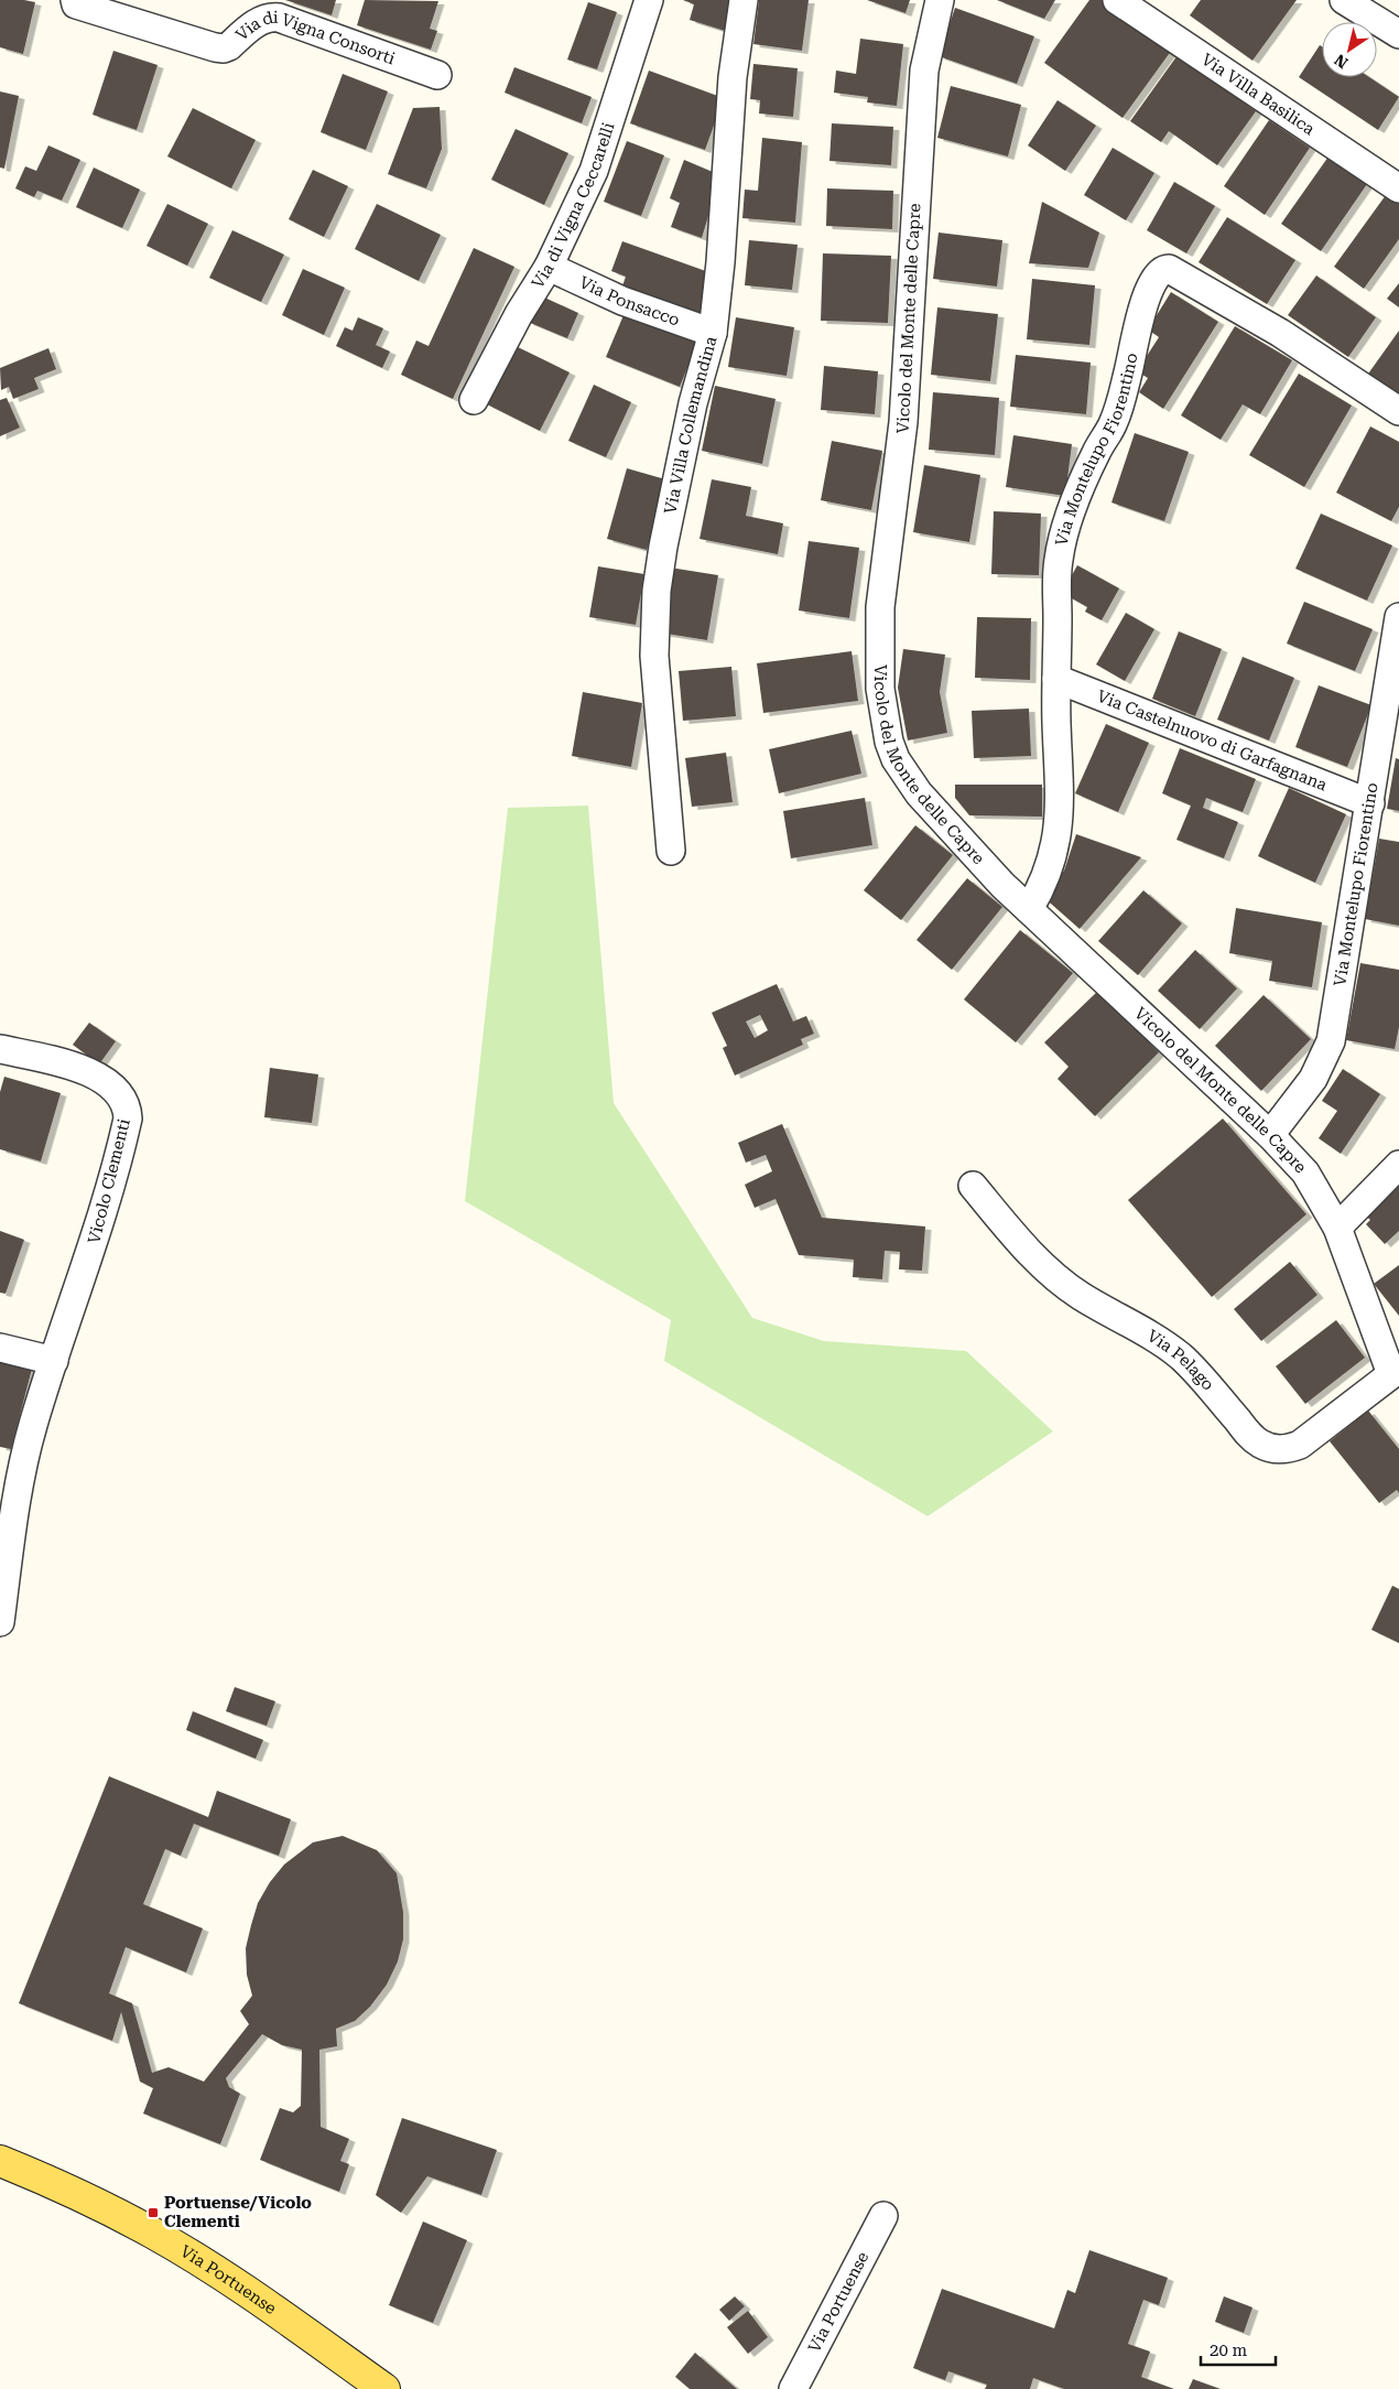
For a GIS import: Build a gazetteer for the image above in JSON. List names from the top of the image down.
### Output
{
  "streets": {
    "main road": ["Via Portuense"],
    "street": [
      "Via di Vigna Consorti",
      "Via Villa Basilica",
      "Via di Vigna Ceccarelli",
      "Via Ponsacco",
      "Vicolo del Monte delle Capre",
      "Via Villa Collemandina",
      "Via Montelupo Fiorentino",
      "Via Castelnuovo di Garfagnana",
      "Vicolo Clementi",
      "Via Pelago"
    ]
  },
  "crossings": [
    ["Via di Vigna Ceccarelli", "Via Ponsacco"],
    ["Via Ponsacco", "Via Villa Collemandina"],
    ["Vicolo del Monte delle Capre", "Via Montelupo Fiorentino"],
    ["Vicolo del Monte delle Capre", "Via Pelago"],
    ["Via Montelupo Fiorentino", "Via Castelnuovo di Garfagnana"]
  ],
  "places": {
    "transit": ["Portuense/Vicolo Clementi"]
  },
  "scale_bar": "20 m",
  "north": "bottom left"
}
